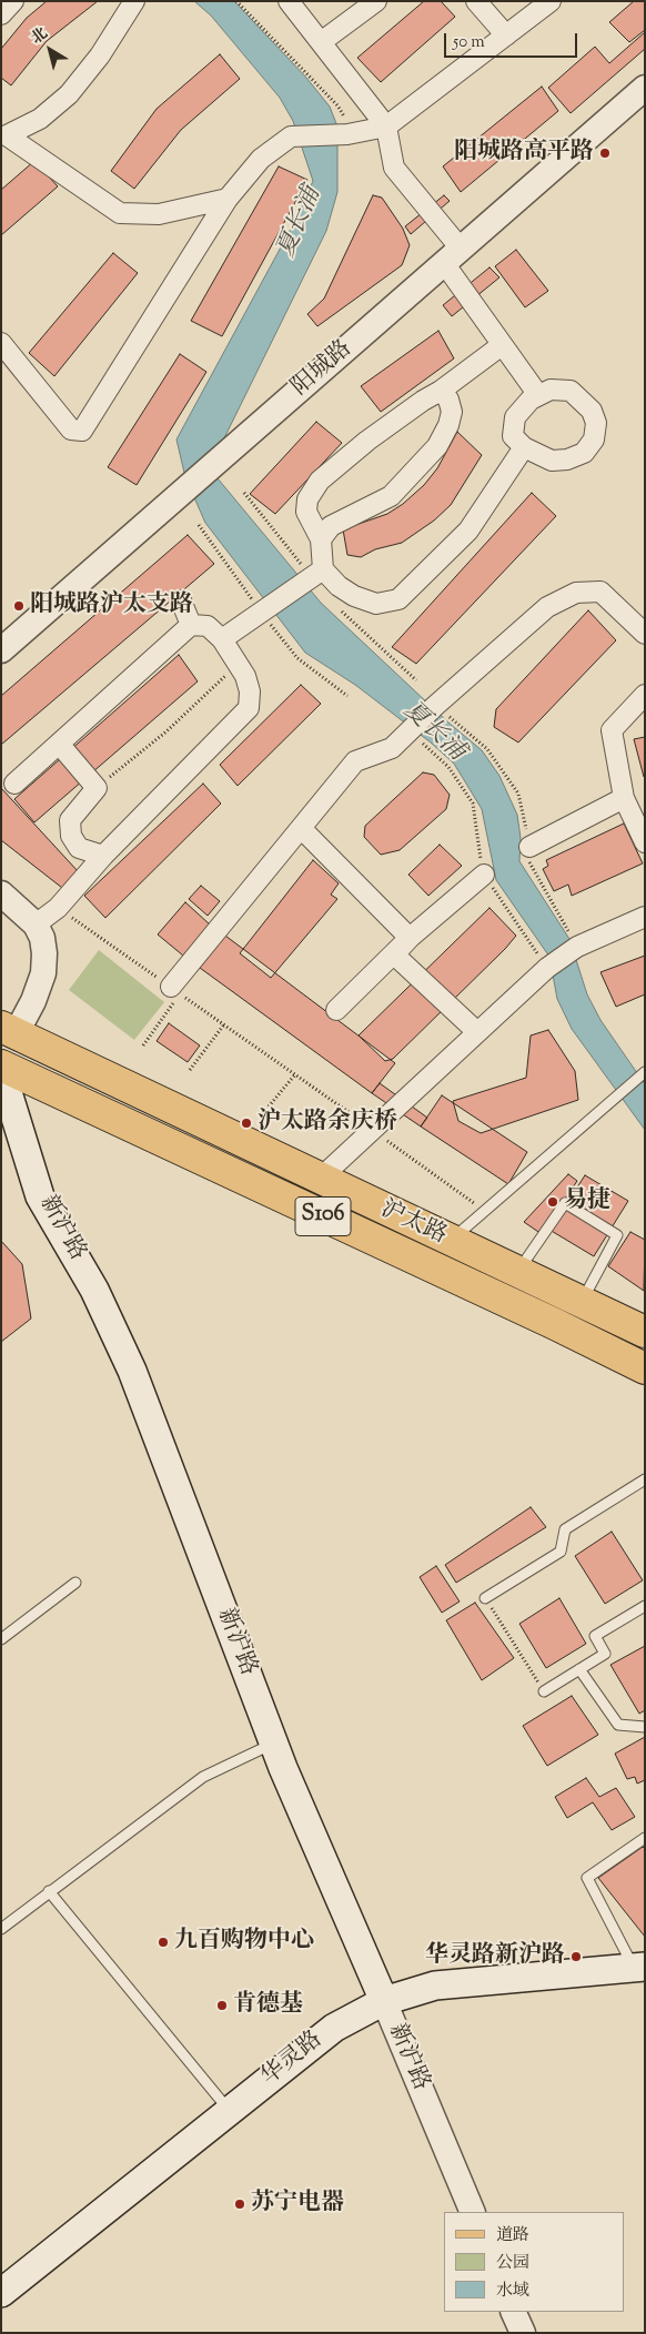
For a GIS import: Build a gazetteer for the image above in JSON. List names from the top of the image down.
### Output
{
  "streets": {
    "main road": [
      "S106",
      "沪太路",
      "新沪路",
      "华灵路"
    ],
    "street": ["阳城路"]
  },
  "crossings": [
    ["新沪路", "华灵路"]
  ],
  "water": ["夏长浦"],
  "places": [
    "阳城路高平路",
    "阳城路沪太支路",
    "沪太路余庆桥",
    "易捷",
    "九百购物中心",
    "华灵路新沪路",
    "肯德基",
    "苏宁电器"
  ],
  "legend": ["道路", "公园", "水域"],
  "scale_bar": "50 m",
  "north": "top left"
}
